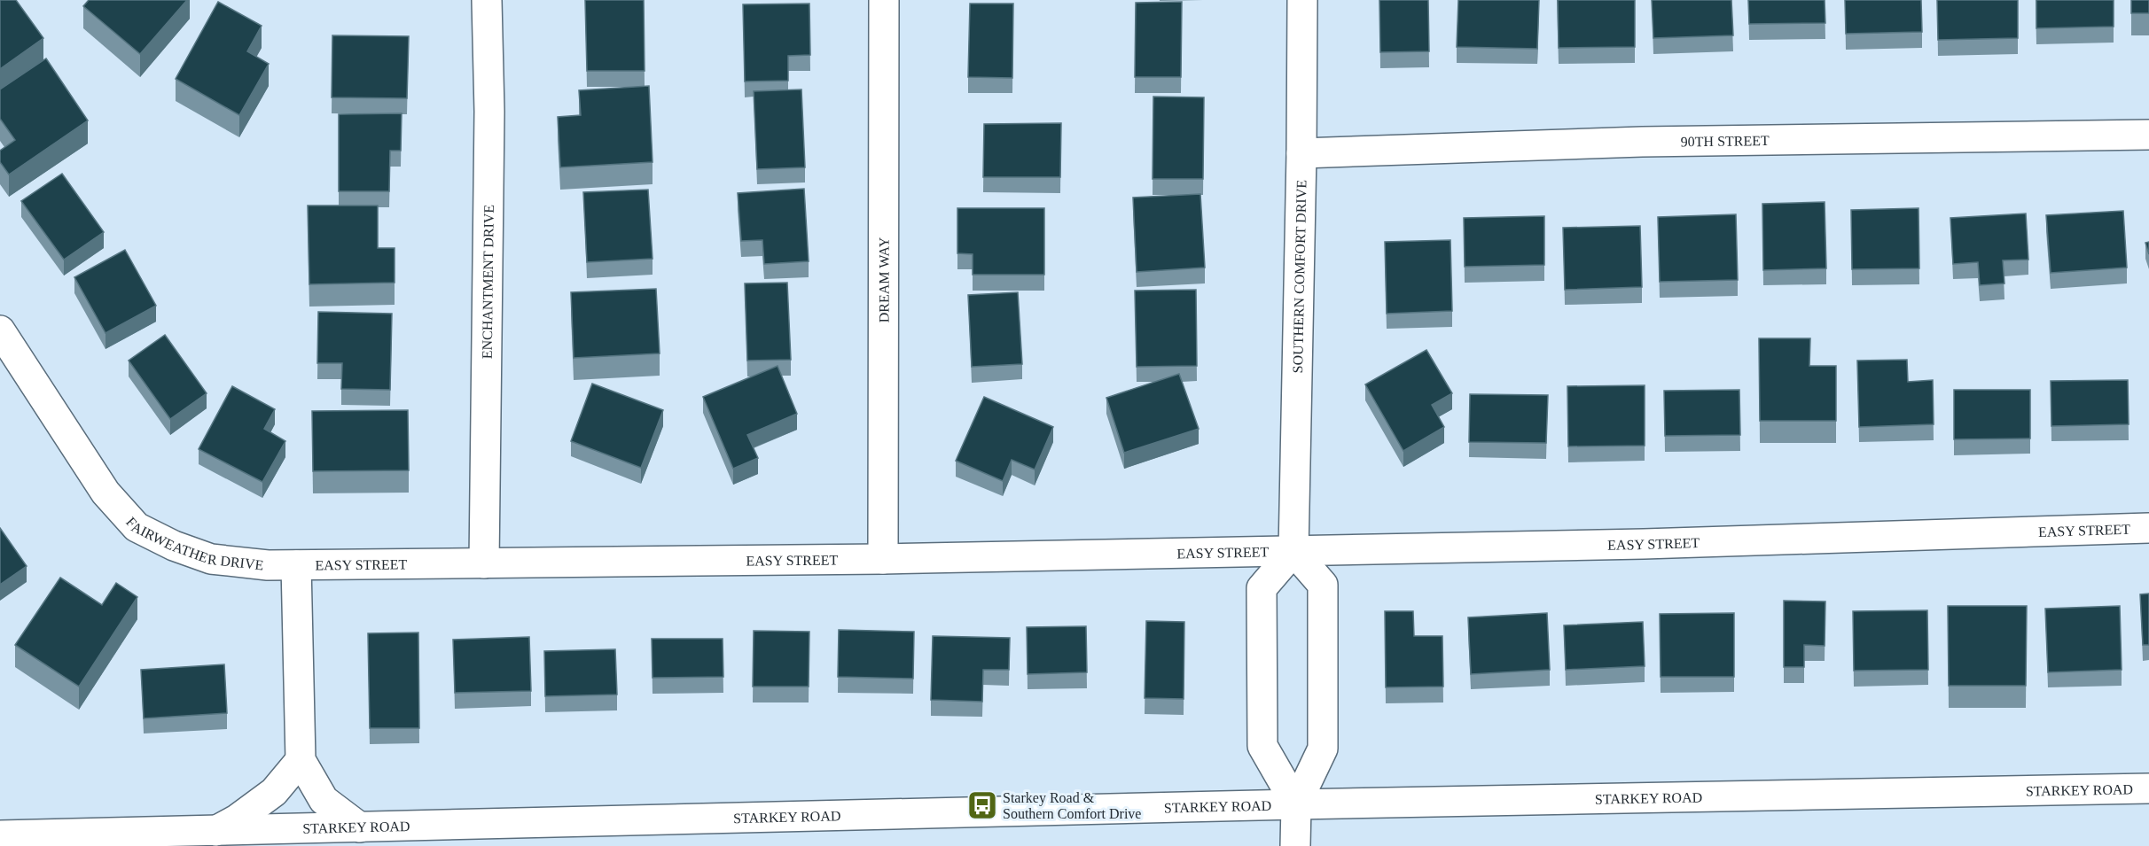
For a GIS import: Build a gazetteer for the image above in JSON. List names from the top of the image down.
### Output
{
  "streets": {
    "street": [
      "90TH STREET",
      "SOUTHERN COMFORT DRIVE",
      "DREAM WAY",
      "ENCHANTMENT DRIVE",
      "EASY STREET",
      "FAIRWEATHER DRIVE",
      "STARKEY ROAD"
    ]
  },
  "crossings": [
    ["90TH STREET", "SOUTHERN COMFORT DRIVE"],
    ["SOUTHERN COMFORT DRIVE", "EASY STREET"],
    ["DREAM WAY", "EASY STREET"],
    ["ENCHANTMENT DRIVE", "EASY STREET"],
    ["EASY STREET", "FAIRWEATHER DRIVE"]
  ],
  "places": {
    "bus stop": ["Starkey Road & Southern Comfort Drive"]
  }
}
